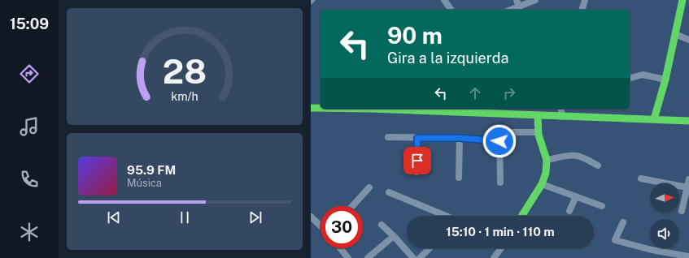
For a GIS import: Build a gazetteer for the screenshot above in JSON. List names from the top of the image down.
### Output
{
  "north": "right",
  "page": {
    "tabs": "15:09",
    "turn": ["90 m", "Gira a la izquierda"],
    "song": ["95.9 FM", "Música"],
    "limit": "30",
    "trip": "15:10 · 1 min · 110 m",
    "gauge": ["28", "km/h"]
  }
}
